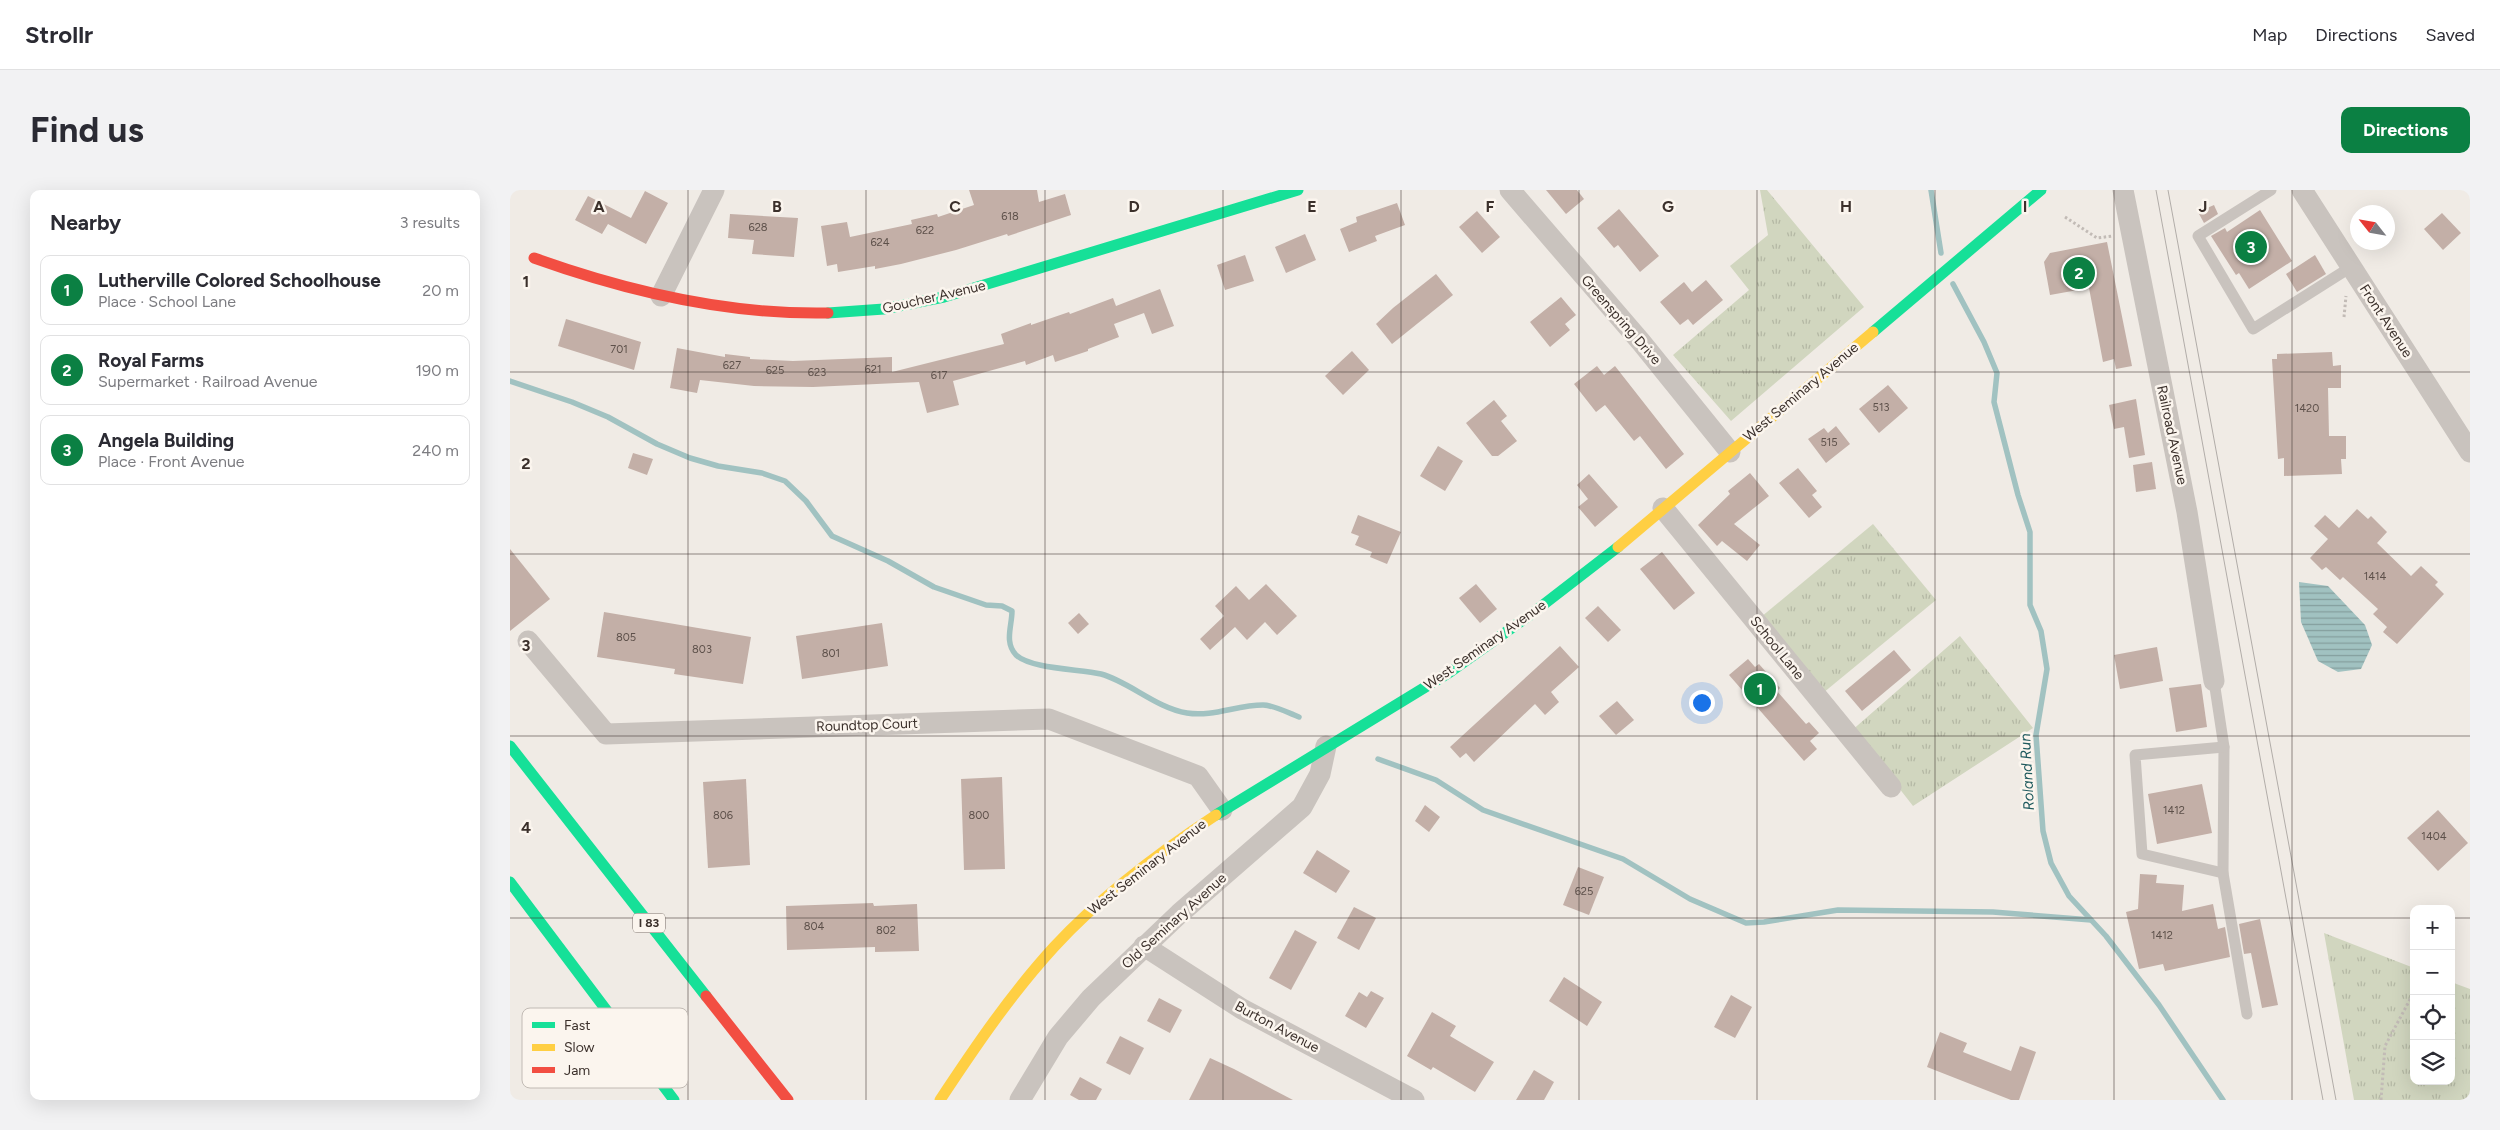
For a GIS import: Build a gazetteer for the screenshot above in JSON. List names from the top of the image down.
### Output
{
  "streets": {
    "main road": ["Goucher Avenue", "West Seminary Avenue", "I 83"],
    "street": [
      "Greenspring Drive",
      "Front Avenue",
      "Railroad Avenue",
      "School Lane",
      "Roundtop Court",
      "Old Seminary Avenue",
      "Burton Avenue"
    ]
  },
  "crossings": [
    ["Greenspring Drive", "West Seminary Avenue"],
    ["West Seminary Avenue", "School Lane"],
    ["West Seminary Avenue", "Roundtop Court"],
    ["West Seminary Avenue", "Old Seminary Avenue"],
    ["Old Seminary Avenue", "Burton Avenue"]
  ],
  "water": ["Roland Run"],
  "house_numbers": [
    "618",
    "628",
    "622",
    "624",
    "701",
    "627",
    "621",
    "625",
    "623",
    "617",
    "513",
    "1420",
    "515",
    "1414",
    "805",
    "803",
    "801",
    "1412",
    "806",
    "800",
    "1404",
    "625",
    "804",
    "802",
    "1412"
  ],
  "legend": ["Fast", "Slow", "Jam"],
  "north": "top left",
  "page": {
    "header": "Strollr",
    "nav": ["Map", "Directions", "Saved"],
    "buttons": "Directions",
    "title": "Find us",
    "heading": ["Nearby", "3 results"],
    "pins": ["3", "2", "1"],
    "list": [
      {
        "mark": "1",
        "name": "Lutherville Colored Schoolhouse",
        "note": "Place · School Lane",
        "value": "20 m"
      },
      {
        "mark": "2",
        "name": "Royal Farms",
        "note": "Supermarket · Railroad Avenue",
        "value": "190 m"
      },
      {
        "mark": "3",
        "name": "Angela Building",
        "note": "Place · Front Avenue",
        "value": "240 m"
      }
    ],
    "map_buttons": ["+", "−"]
  },
  "grid": {
    "columns": [
      "A",
      "B",
      "C",
      "D",
      "E",
      "F",
      "G",
      "H",
      "I",
      "J"
    ],
    "rows": [
      "1",
      "2",
      "3",
      "4"
    ]
  }
}
